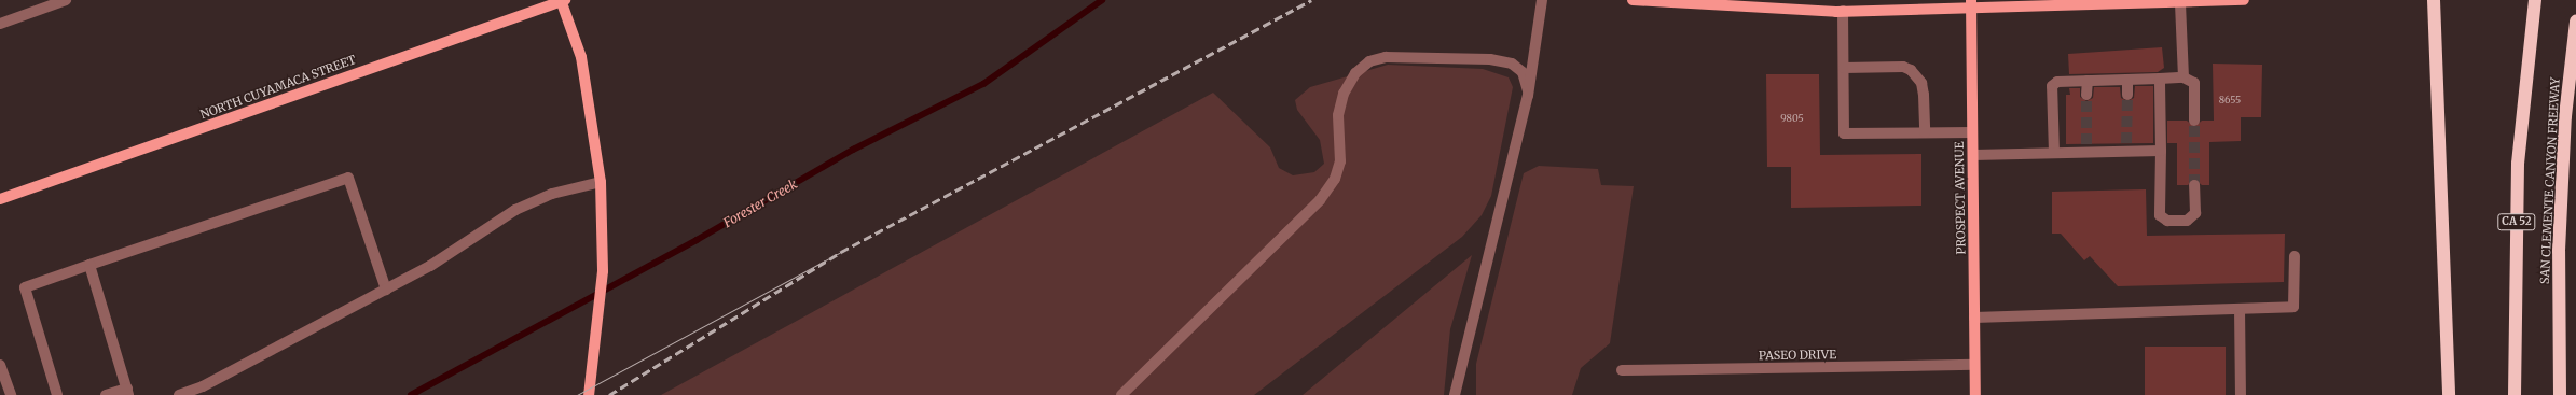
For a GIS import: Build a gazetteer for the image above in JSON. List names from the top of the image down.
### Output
{
  "streets": {
    "highway": ["SAN CLEMENTE CANYON FREEWAY", "CA 52"],
    "main road": ["NORTH CUYAMACA STREET", "PROSPECT AVENUE"],
    "street": ["PASEO DRIVE"]
  },
  "crossings": [
    ["PROSPECT AVENUE", "PASEO DRIVE"]
  ],
  "water": ["Forester Creek"],
  "house_numbers": ["8655", "9805"]
}
